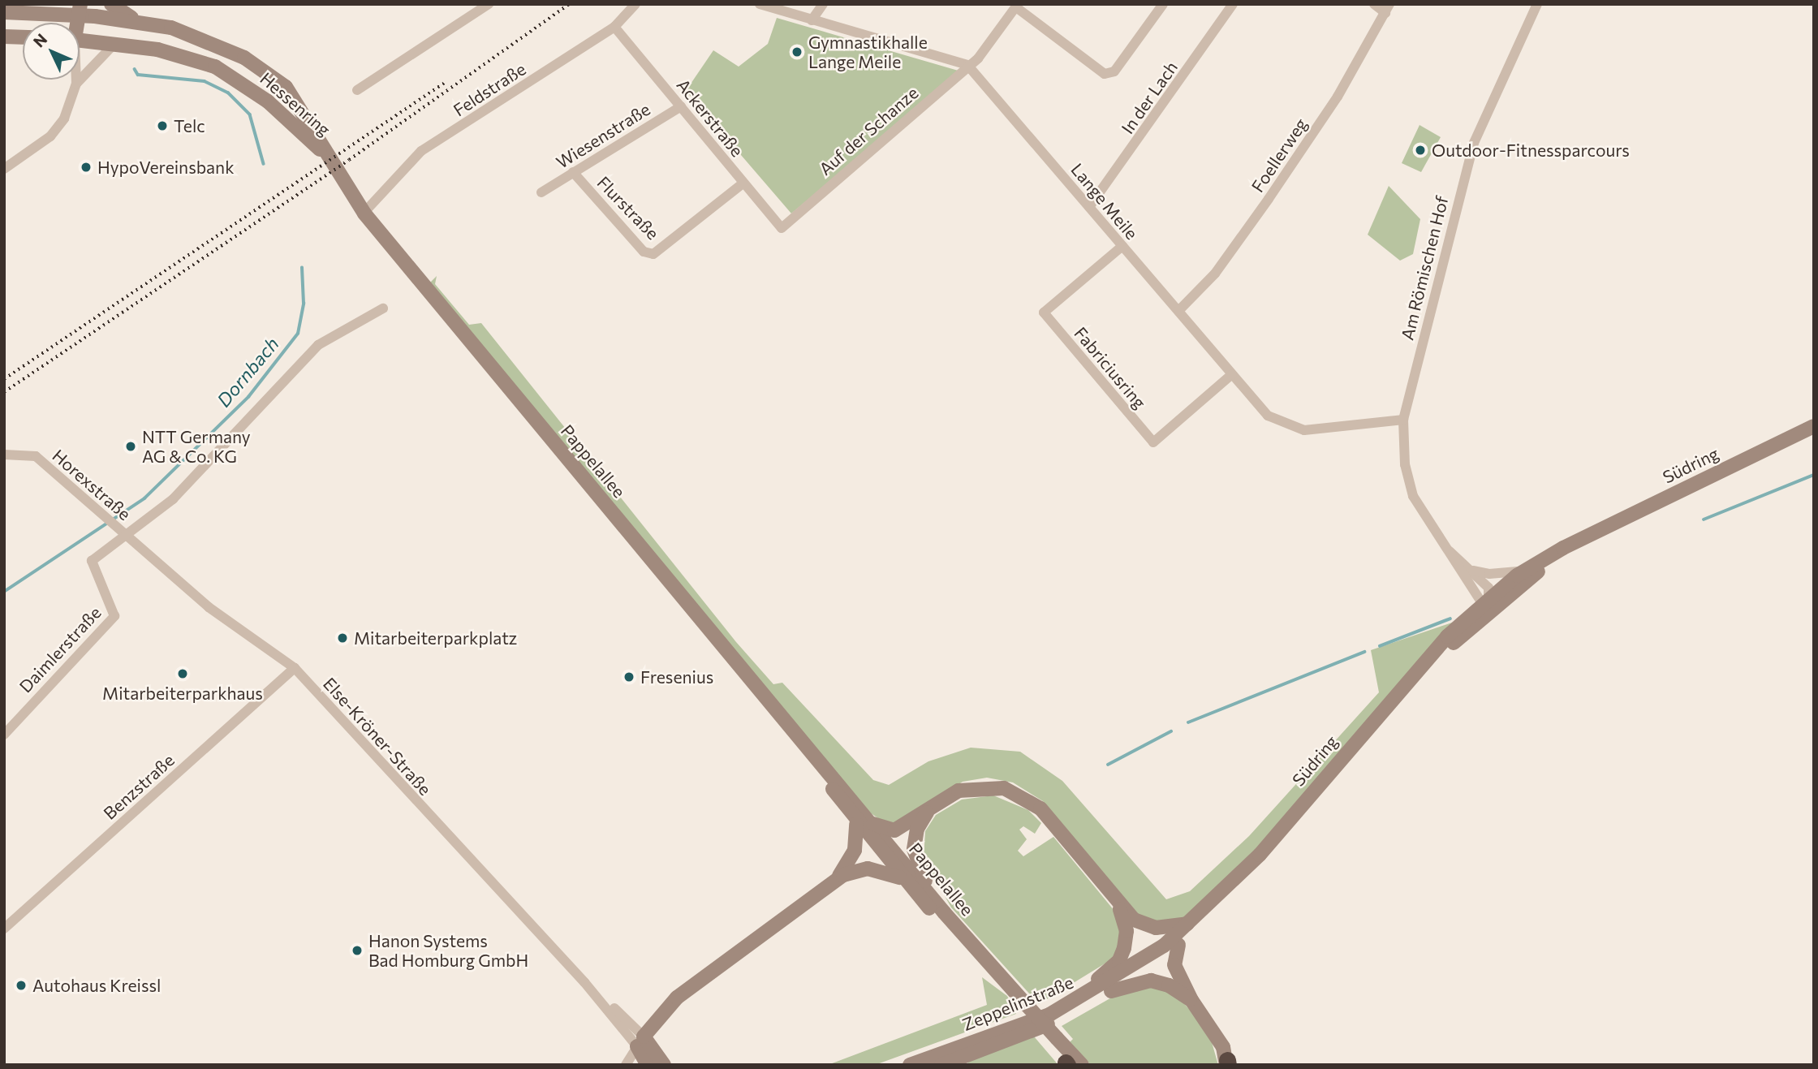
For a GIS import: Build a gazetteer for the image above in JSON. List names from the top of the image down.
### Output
{
  "streets": {
    "street": [
      "Feldstraße",
      "In der Lach",
      "Hessenring",
      "Ackerstraße",
      "Auf der Schanze",
      "Wiesenstraße",
      "Foellerweg",
      "Lange Meile",
      "Flurstraße",
      "Am Römischen Hof",
      "Fabriciusring",
      "Pappelallee",
      "Südring",
      "Horexstraße",
      "Daimlerstraße",
      "Else-Kröner-Straße",
      "Benzstraße",
      "Zeppelinstraße"
    ]
  },
  "crossings": [
    ["Feldstraße", "Ackerstraße"],
    ["Feldstraße", "Pappelallee"],
    ["In der Lach", "Lange Meile"],
    ["Hessenring", "Pappelallee"],
    ["Ackerstraße", "Auf der Schanze"],
    ["Ackerstraße", "Wiesenstraße"],
    ["Ackerstraße", "Flurstraße"],
    ["Auf der Schanze", "Lange Meile"],
    ["Wiesenstraße", "Flurstraße"],
    ["Foellerweg", "Lange Meile"],
    ["Lange Meile", "Am Römischen Hof"],
    ["Lange Meile", "Fabriciusring"],
    ["Am Römischen Hof", "Südring"],
    ["Südring", "Zeppelinstraße"],
    ["Horexstraße", "Daimlerstraße"],
    ["Horexstraße", "Else-Kröner-Straße"],
    ["Daimlerstraße", "Else-Kröner-Straße"],
    ["Else-Kröner-Straße", "Benzstraße"]
  ],
  "water": ["Dornbach"],
  "places": [
    "Gymnastikhalle Lange Meile",
    "Telc",
    "Outdoor-Fitnessparcours",
    "HypoVereinsbank",
    "NTT Germany AG & Co. KG",
    "Mitarbeiterparkplatz",
    "Mitarbeiterparkhaus",
    "Fresenius",
    "Hanon Systems Bad Homburg GmbH",
    "Autohaus Kreissl"
  ],
  "north": "top left"
}
